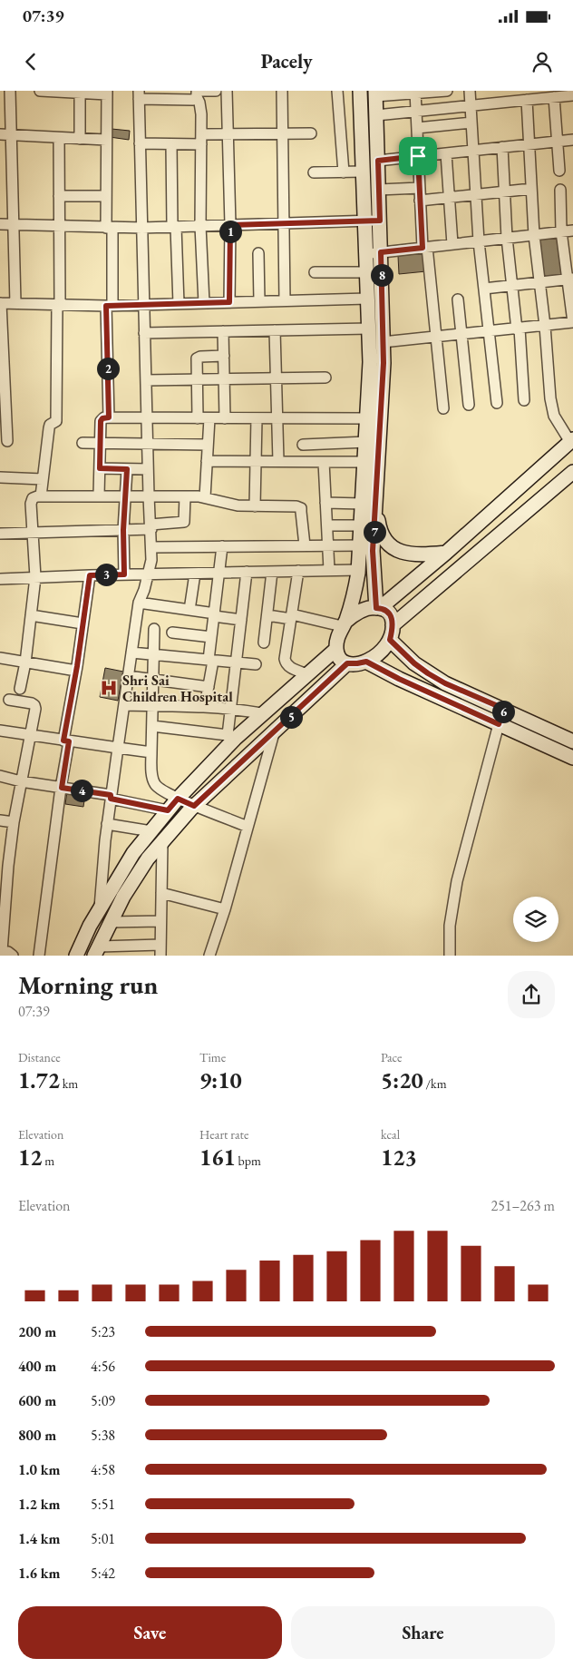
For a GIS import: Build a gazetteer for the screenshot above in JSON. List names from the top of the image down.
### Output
{
  "places": {
    "hospital": ["Shri Sai Children Hospital"]
  },
  "page": {
    "status": "07:39",
    "header": "Pacely",
    "pins": [
      "1",
      "8",
      "2",
      "7",
      "3",
      "6",
      "5",
      "4"
    ],
    "heading": ["Morning run", "07:39"],
    "stats": [
      ["Distance", "1.72 km"],
      ["Time", "9:10"],
      ["Pace", "5:20 /km"],
      ["Elevation", "12 m"],
      ["Heart rate", "161 bpm"],
      ["kcal", "123"]
    ],
    "chart": ["Elevation", "251–263 m"],
    "list": [
      {
        "name": "200 m",
        "note": "5:23"
      },
      {
        "name": "400 m",
        "note": "4:56"
      },
      {
        "name": "600 m",
        "note": "5:09"
      },
      {
        "name": "800 m",
        "note": "5:38"
      },
      {
        "name": "1.0 km",
        "note": "4:58"
      },
      {
        "name": "1.2 km",
        "note": "5:51"
      },
      {
        "name": "1.4 km",
        "note": "5:01"
      },
      {
        "name": "1.6 km",
        "note": "5:42"
      }
    ],
    "buttons": ["Save", "Share"]
  }
}
